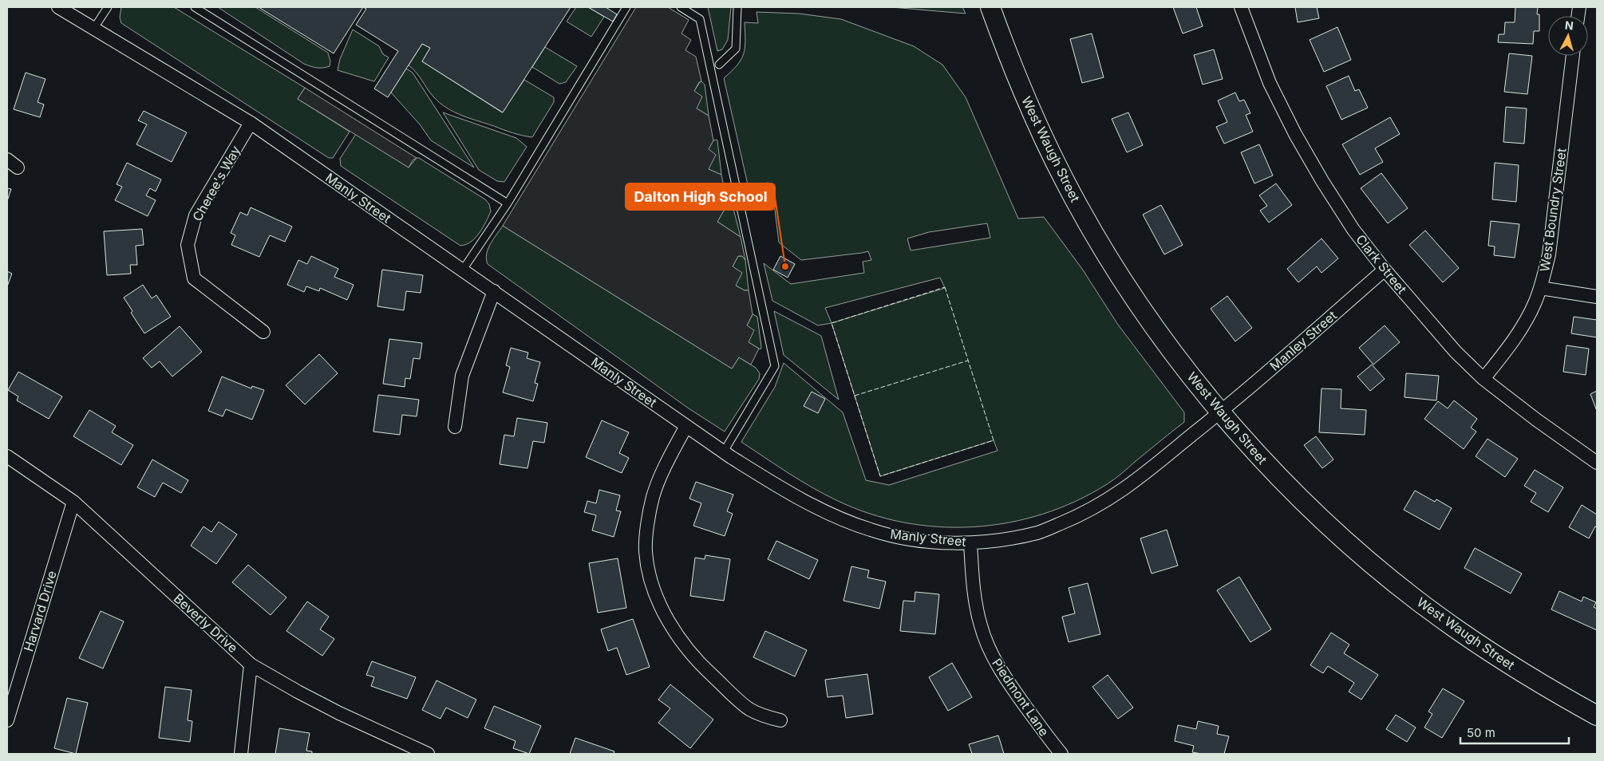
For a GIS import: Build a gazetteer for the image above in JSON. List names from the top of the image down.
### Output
{
  "streets": {
    "street": [
      "West Waugh Street",
      "Cheree's Way",
      "Manly Street",
      "West Boundry Street",
      "Clark Street",
      "Manley Street",
      "Harvard Drive",
      "Beverly Drive",
      "Piedmont Lane"
    ]
  },
  "crossings": [
    ["West Waugh Street", "Manly Street"],
    ["West Waugh Street", "Manley Street"],
    ["Cheree's Way", "Manly Street"],
    ["Manly Street", "Manley Street"],
    ["Manly Street", "Piedmont Lane"],
    ["West Boundry Street", "Clark Street"],
    ["Clark Street", "Manley Street"],
    ["Harvard Drive", "Beverly Drive"]
  ],
  "places": ["Dalton High School"],
  "scale_bar": "50 m",
  "north": "top"
}
